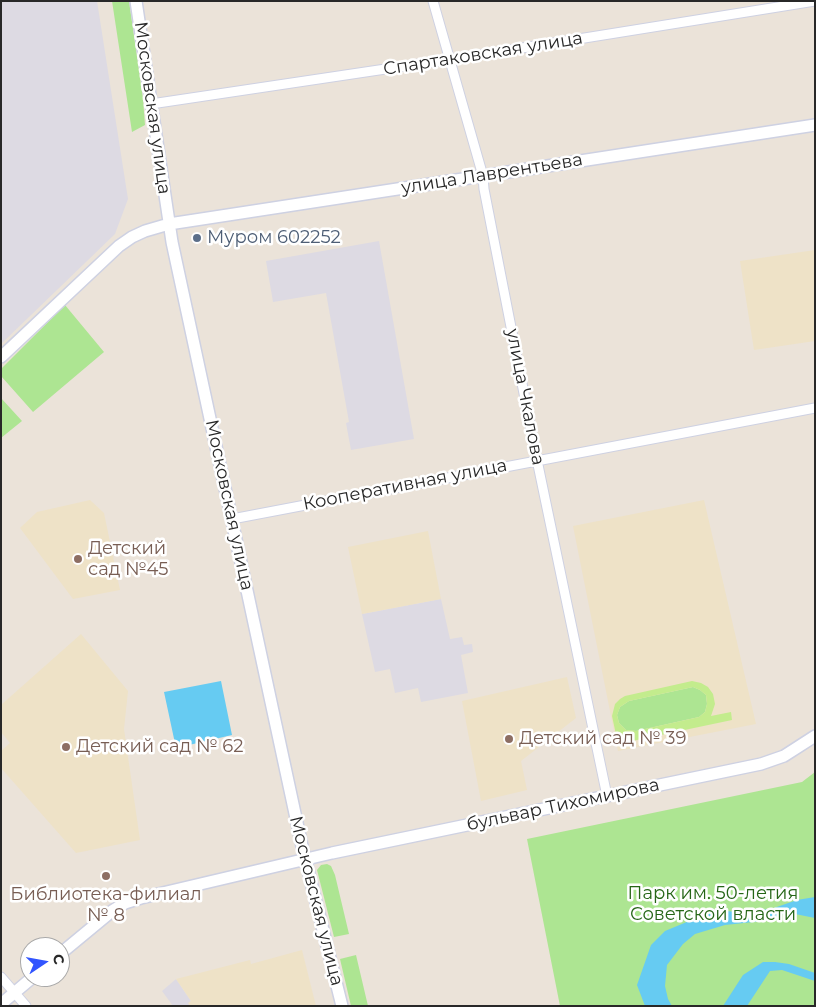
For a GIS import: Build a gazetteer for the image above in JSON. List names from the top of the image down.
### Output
{
  "streets": {
    "street": [
      "Спартаковская улица",
      "Московская улица",
      "улица Лаврентьева",
      "улица Чкалова",
      "Кооперативная улица",
      "бульвар Тихомирова"
    ]
  },
  "crossings": [
    ["Спартаковская улица", "Московская улица"],
    ["Спартаковская улица", "улица Чкалова"],
    ["Московская улица", "улица Лаврентьева"],
    ["Московская улица", "Кооперативная улица"],
    ["Московская улица", "бульвар Тихомирова"],
    ["улица Лаврентьева", "улица Чкалова"],
    ["улица Чкалова", "Кооперативная улица"],
    ["улица Чкалова", "бульвар Тихомирова"]
  ],
  "parks": ["Парк им. 50-летия Советской власти"],
  "places": [
    "Муром 602252",
    "Детский сад №45",
    "Детский сад № 39",
    "Детский сад № 62",
    "Библиотека-филиал № 8"
  ],
  "north": "right"
}
